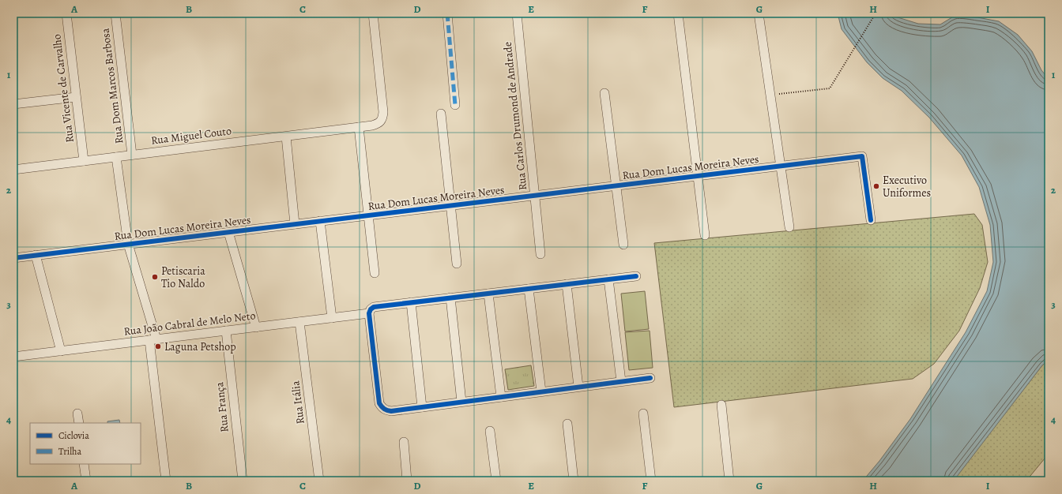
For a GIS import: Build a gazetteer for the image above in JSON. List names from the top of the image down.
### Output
{
  "streets": {
    "street": [
      "Rua Dom Marcos Barbosa",
      "Rua Vicente de Carvalho",
      "Rua Carlos Drumond de Andrade",
      "Rua Miguel Couto",
      "Rua Dom Lucas Moreira Neves",
      "Rua João Cabral de Melo Neto",
      "Rua Itália",
      "Rua França"
    ]
  },
  "crossings": [
    ["Rua Dom Marcos Barbosa", "Rua Miguel Couto"],
    ["Rua Vicente de Carvalho", "Rua Miguel Couto"],
    ["Rua Carlos Drumond de Andrade", "Rua Dom Lucas Moreira Neves"],
    ["Rua João Cabral de Melo Neto", "Rua Itália"],
    ["Rua João Cabral de Melo Neto", "Rua França"]
  ],
  "places": ["Executivo Uniformes", "Petiscaria Tio Naldo", "Laguna Petshop"],
  "legend": ["Ciclovia", "Trilha"],
  "grid": {
    "columns": [
      "A",
      "B",
      "C",
      "D",
      "E",
      "F",
      "G",
      "H",
      "I"
    ],
    "rows": [
      "1",
      "2",
      "3",
      "4"
    ]
  }
}
